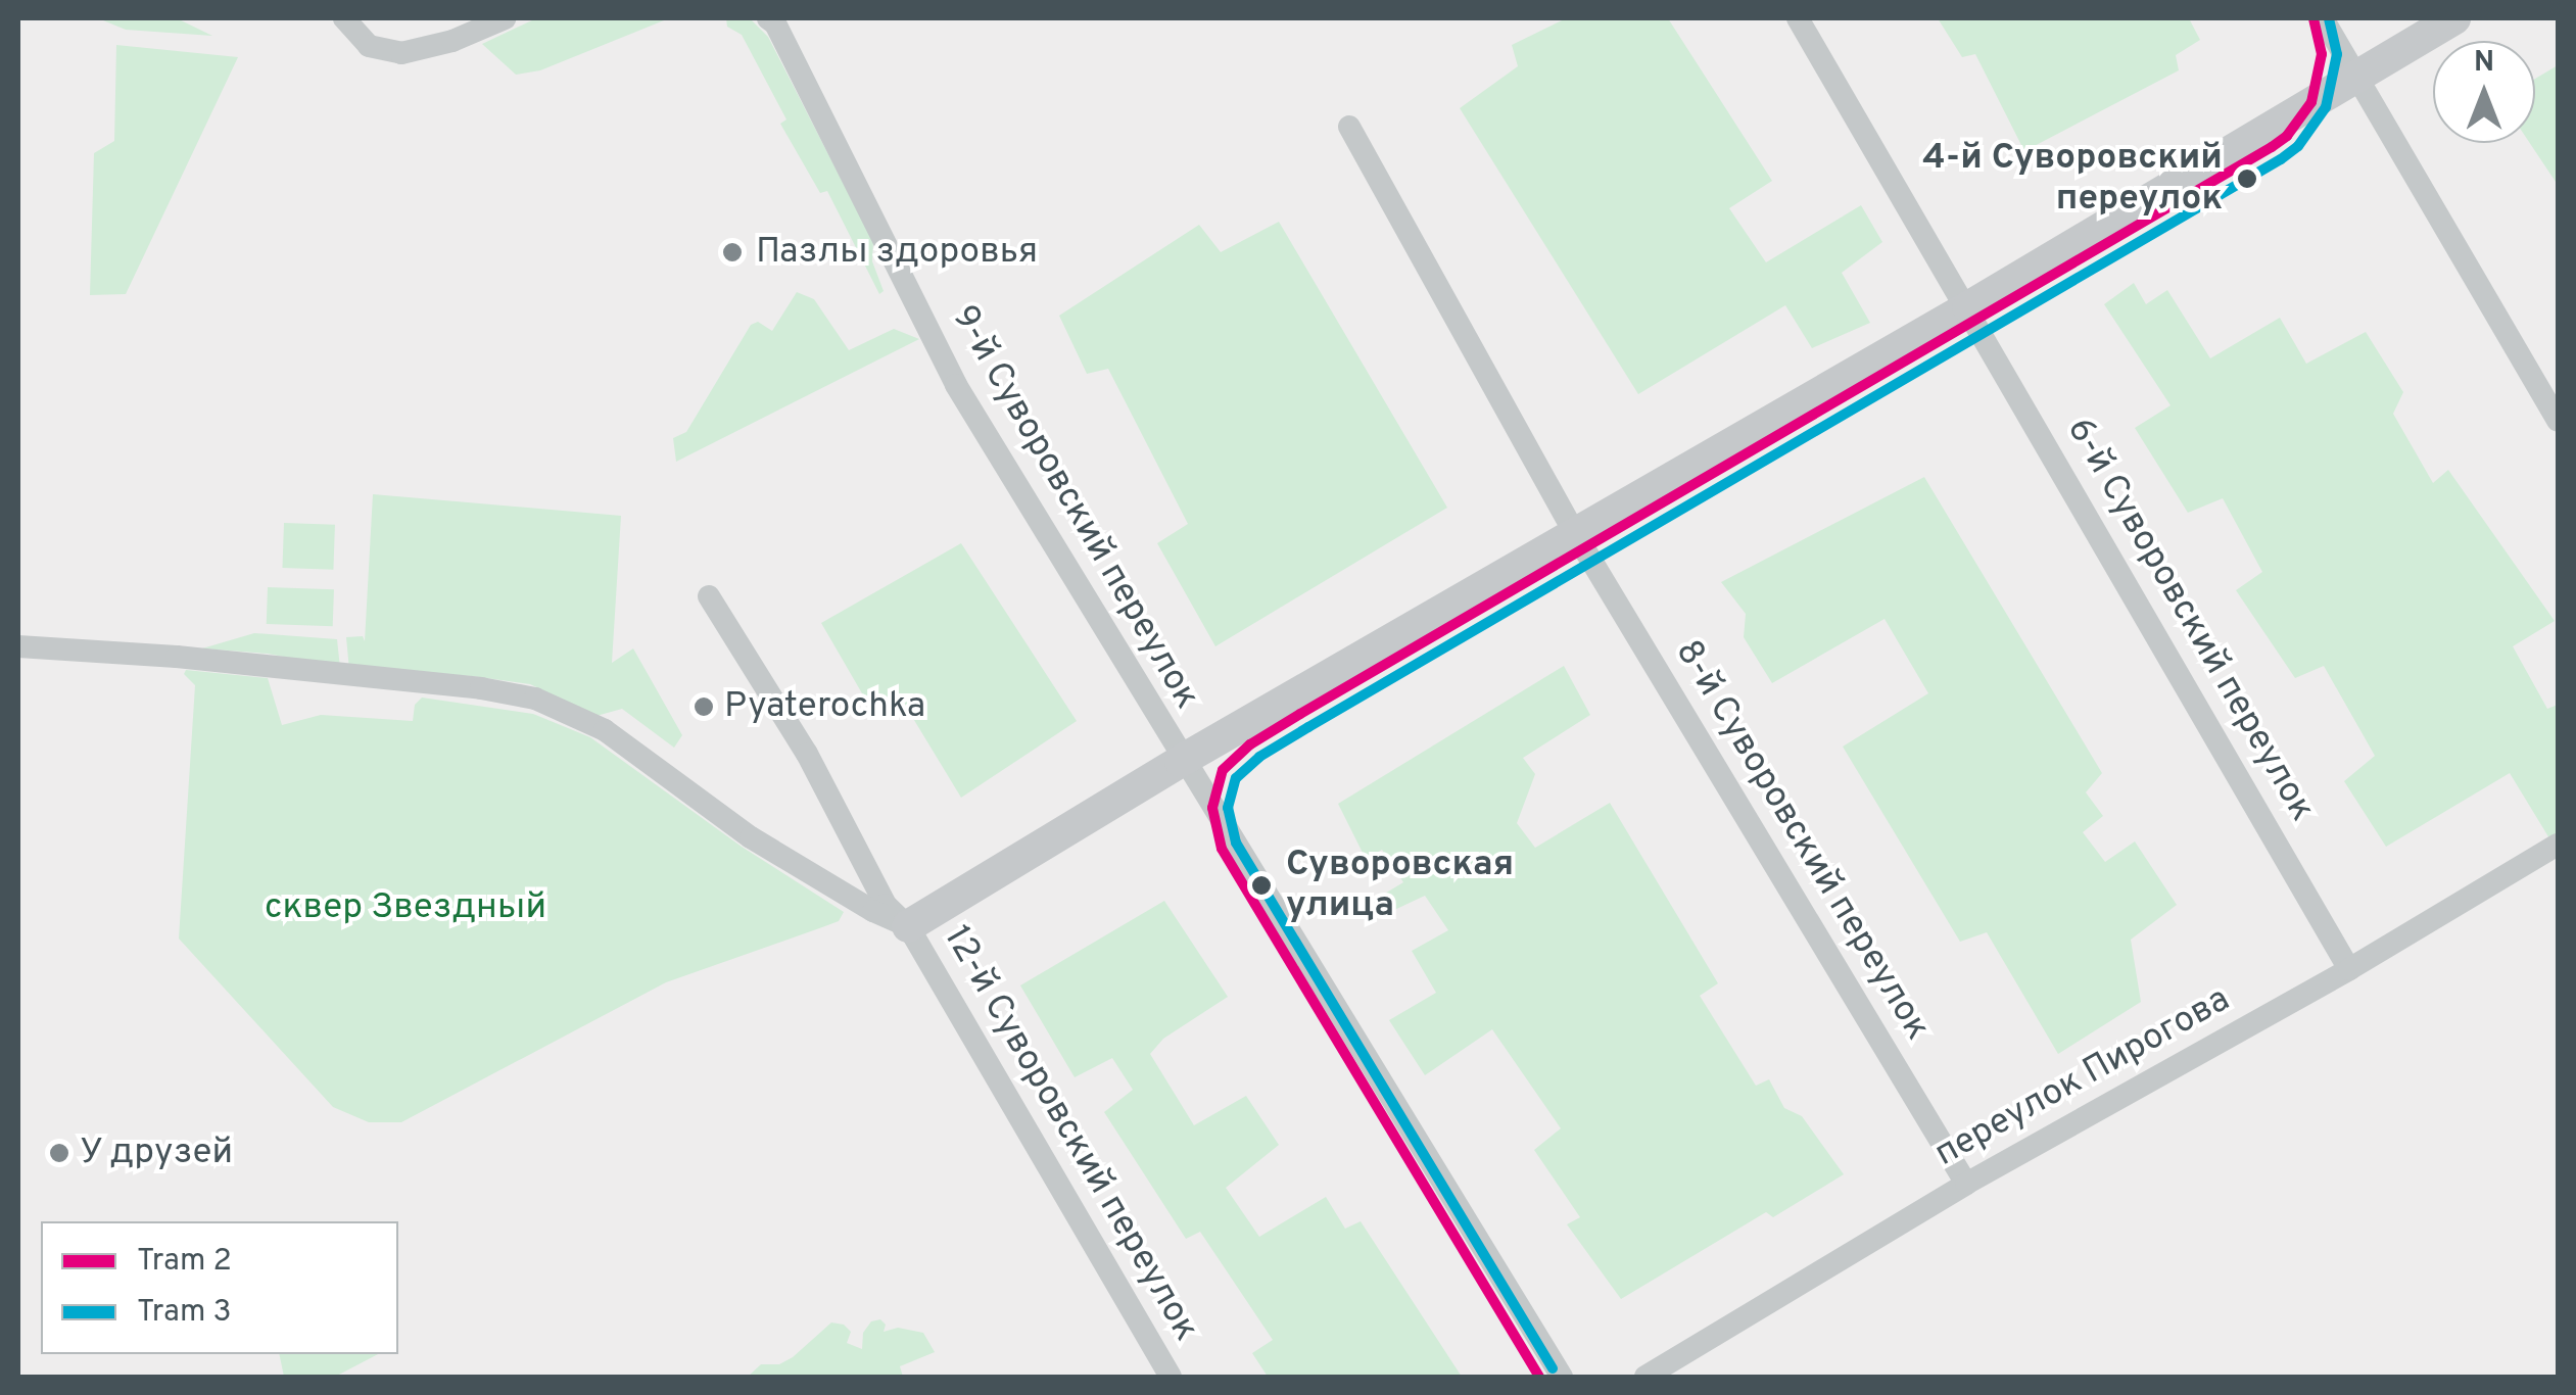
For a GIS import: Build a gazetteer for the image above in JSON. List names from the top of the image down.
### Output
{
  "streets": {
    "street": [
      "9-й Суворовский переулок",
      "6-й Суворовский переулок",
      "8-й Суворовский переулок",
      "переулок Пирогова",
      "12-й Суворовский переулок"
    ]
  },
  "crossings": [
    ["6-й Суворовский переулок", "переулок Пирогова"],
    ["8-й Суворовский переулок", "переулок Пирогова"]
  ],
  "parks": ["сквер Звездный"],
  "places": [
    "4-й Суворовский переулок",
    "Пазлы здоровья",
    "Pyaterochka",
    "Суворовская улица",
    "У друзей"
  ],
  "lines": ["tram line 2", "tram line 3"],
  "legend": ["Tram 2", "Tram 3"],
  "north": "top"
}
